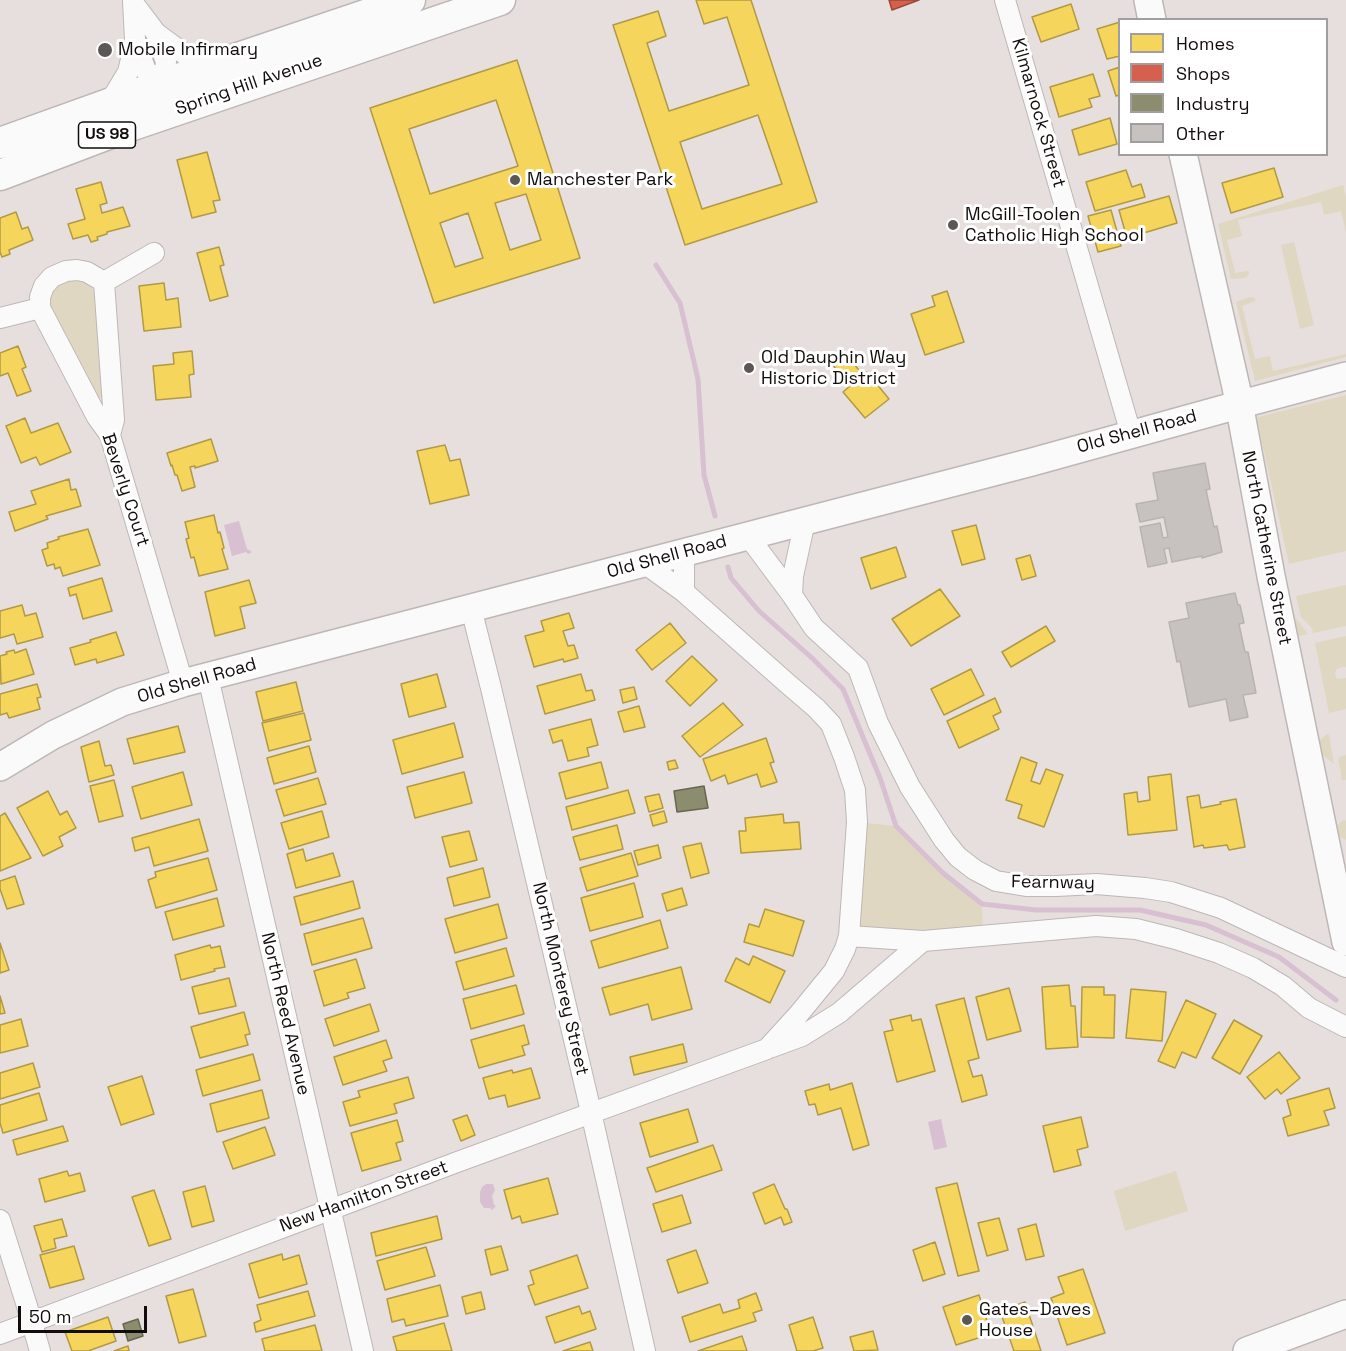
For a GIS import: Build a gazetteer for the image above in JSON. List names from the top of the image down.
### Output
{
  "streets": {
    "main road": ["Spring Hill Avenue", "US 98"],
    "street": [
      "Kilmarnock Street",
      "Old Shell Road",
      "Beverly Court",
      "North Catherine Street",
      "Fearnway",
      "North Monterey Street",
      "North Reed Avenue",
      "New Hamilton Street"
    ]
  },
  "crossings": [
    ["Kilmarnock Street", "Old Shell Road"],
    ["Old Shell Road", "Beverly Court"],
    ["Old Shell Road", "North Catherine Street"],
    ["Old Shell Road", "Fearnway"],
    ["Old Shell Road", "North Monterey Street"],
    ["Old Shell Road", "North Reed Avenue"],
    ["Beverly Court", "North Reed Avenue"],
    ["North Monterey Street", "New Hamilton Street"],
    ["North Reed Avenue", "New Hamilton Street"]
  ],
  "places": [
    "Mobile Infirmary",
    "Manchester Park",
    "McGill-Toolen Catholic High School",
    "Old Dauphin Way Historic District",
    "Gates–Daves House"
  ],
  "legend": [
    "Homes",
    "Shops",
    "Industry",
    "Other"
  ],
  "scale_bar": "50 m"
}
